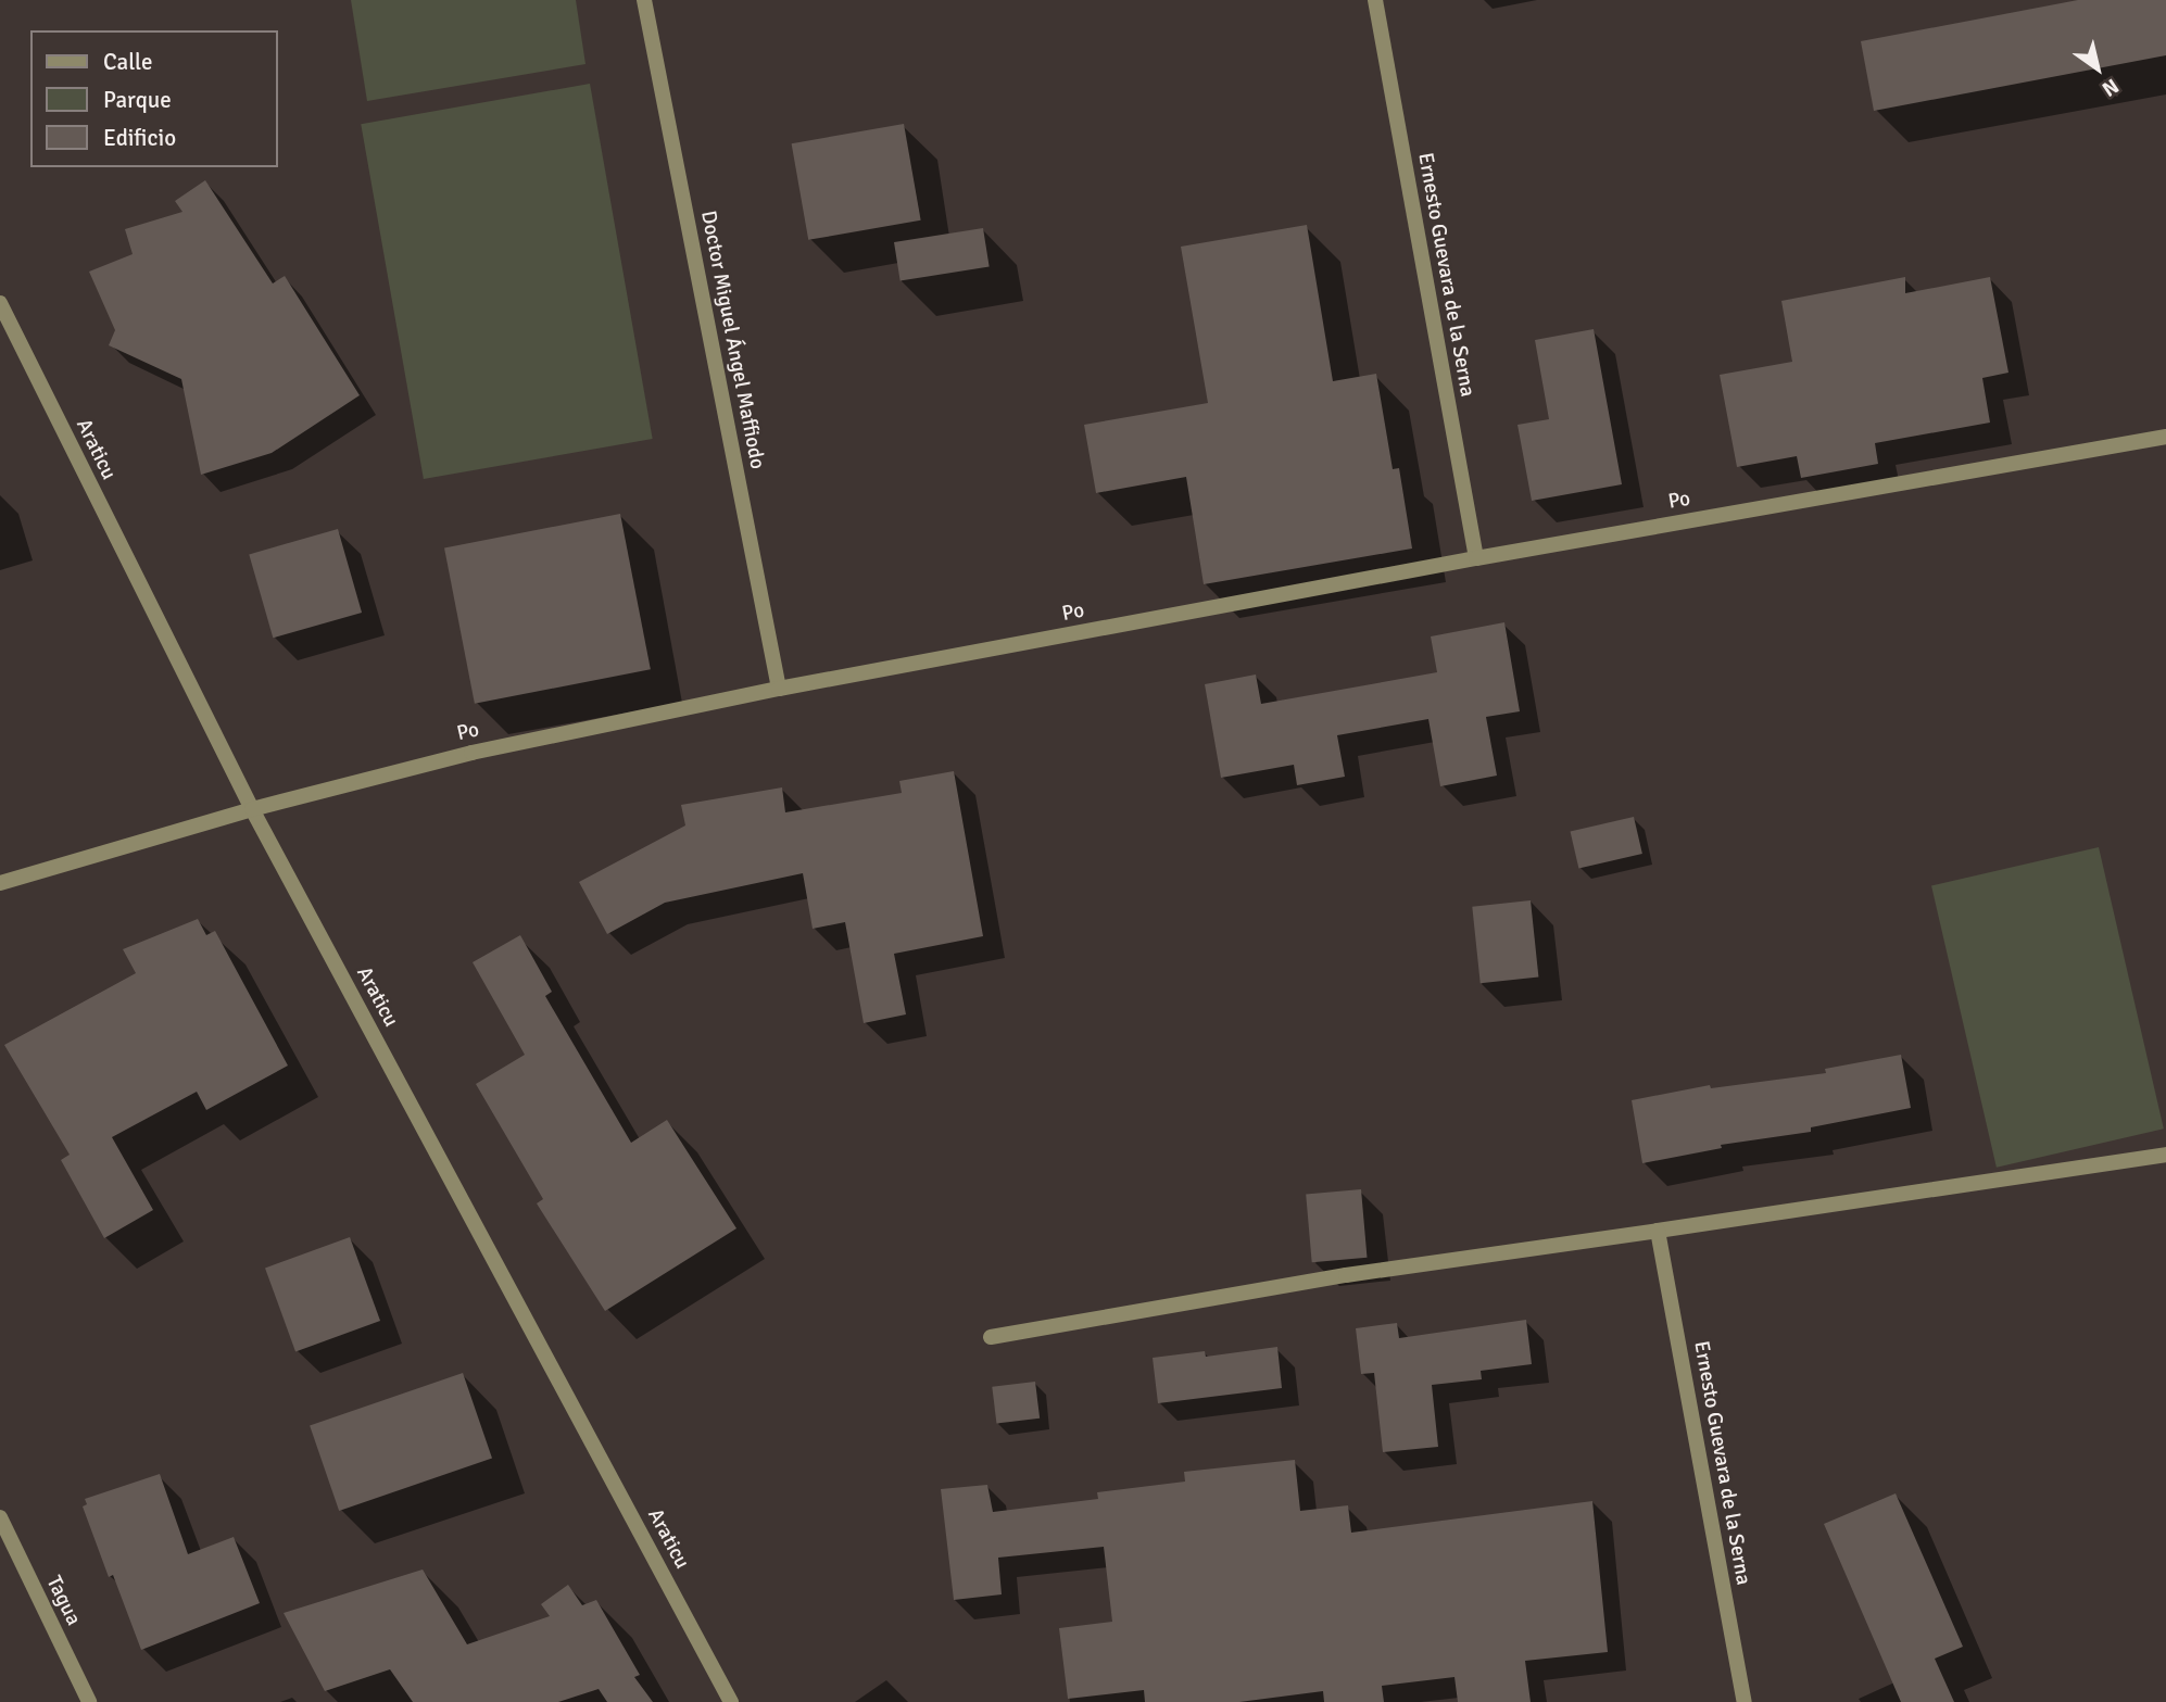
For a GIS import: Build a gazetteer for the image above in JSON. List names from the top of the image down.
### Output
{
  "streets": {
    "street": [
      "Ernesto Guevara de la Serna",
      "Doctor Miguel Ángel Maffiodo",
      "Araticu",
      "Po",
      "Tagua"
    ]
  },
  "crossings": [
    ["Ernesto Guevara de la Serna", "Po"],
    ["Doctor Miguel Ángel Maffiodo", "Po"],
    ["Araticu", "Po"]
  ],
  "legend": ["Calle", "Parque", "Edificio"],
  "north": "bottom right"
}
